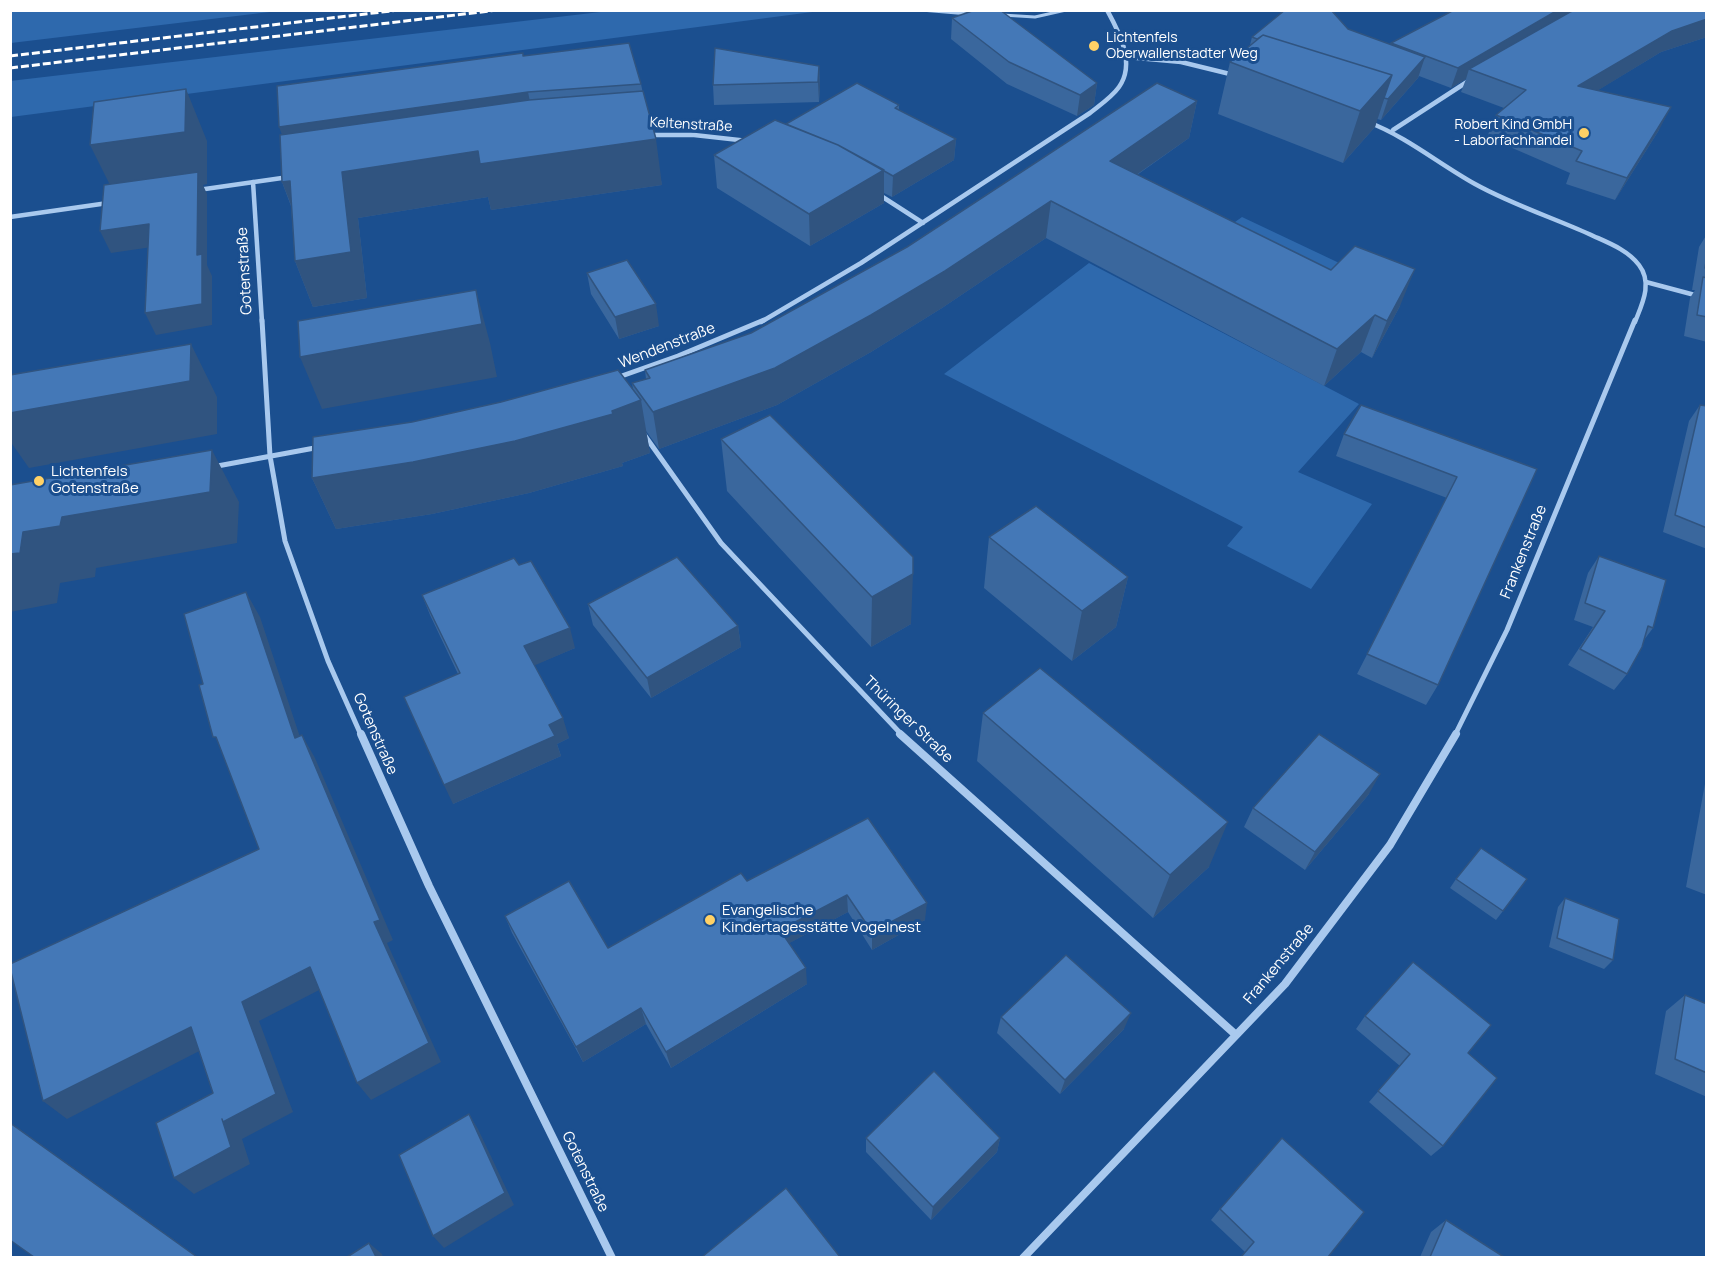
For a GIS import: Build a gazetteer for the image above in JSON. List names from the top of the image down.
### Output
{
  "streets": {
    "street": [
      "Keltenstraße",
      "Gotenstraße",
      "Wendenstraße",
      "Frankenstraße",
      "Thüringer Straße"
    ]
  },
  "crossings": [
    ["Frankenstraße", "Thüringer Straße"]
  ],
  "places": [
    "Lichtenfels Oberwallenstadter Weg",
    "Robert Kind GmbH - Laborfachhandel",
    "Lichtenfels Gotenstraße",
    "Evangelische Kindertagesstätte Vogelnest"
  ]
}
